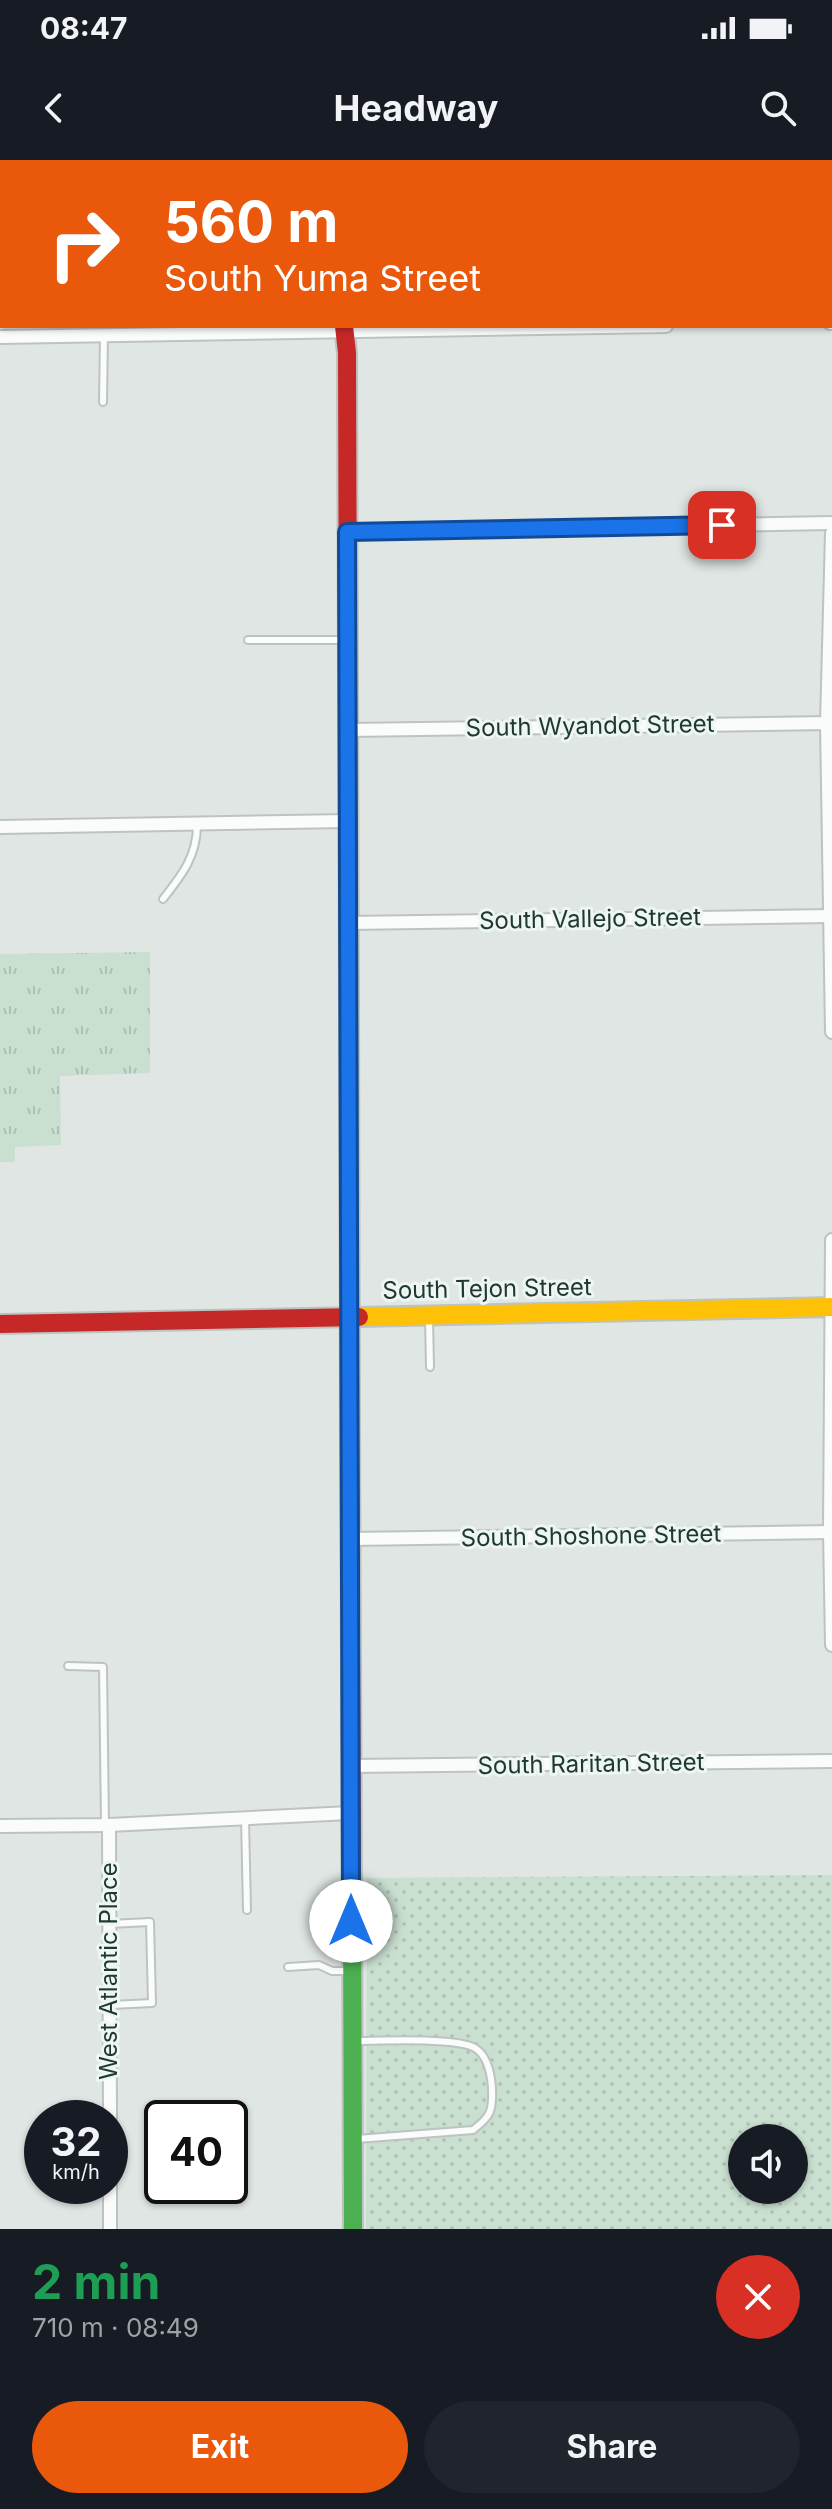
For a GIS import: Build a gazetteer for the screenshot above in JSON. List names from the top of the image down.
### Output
{
  "streets": {
    "street": [
      "South Wyandot Street",
      "South Vallejo Street",
      "South Tejon Street",
      "South Shoshone Street",
      "South Raritan Street",
      "West Atlantic Place"
    ]
  },
  "page": {
    "status": "08:47",
    "header": "Headway",
    "turn": ["560 m", "South Yuma Street"],
    "speed": "32 km/h",
    "limit": "40",
    "heading": ["2 min", "710 m · 08:49"],
    "buttons": ["Exit", "Share"]
  }
}
